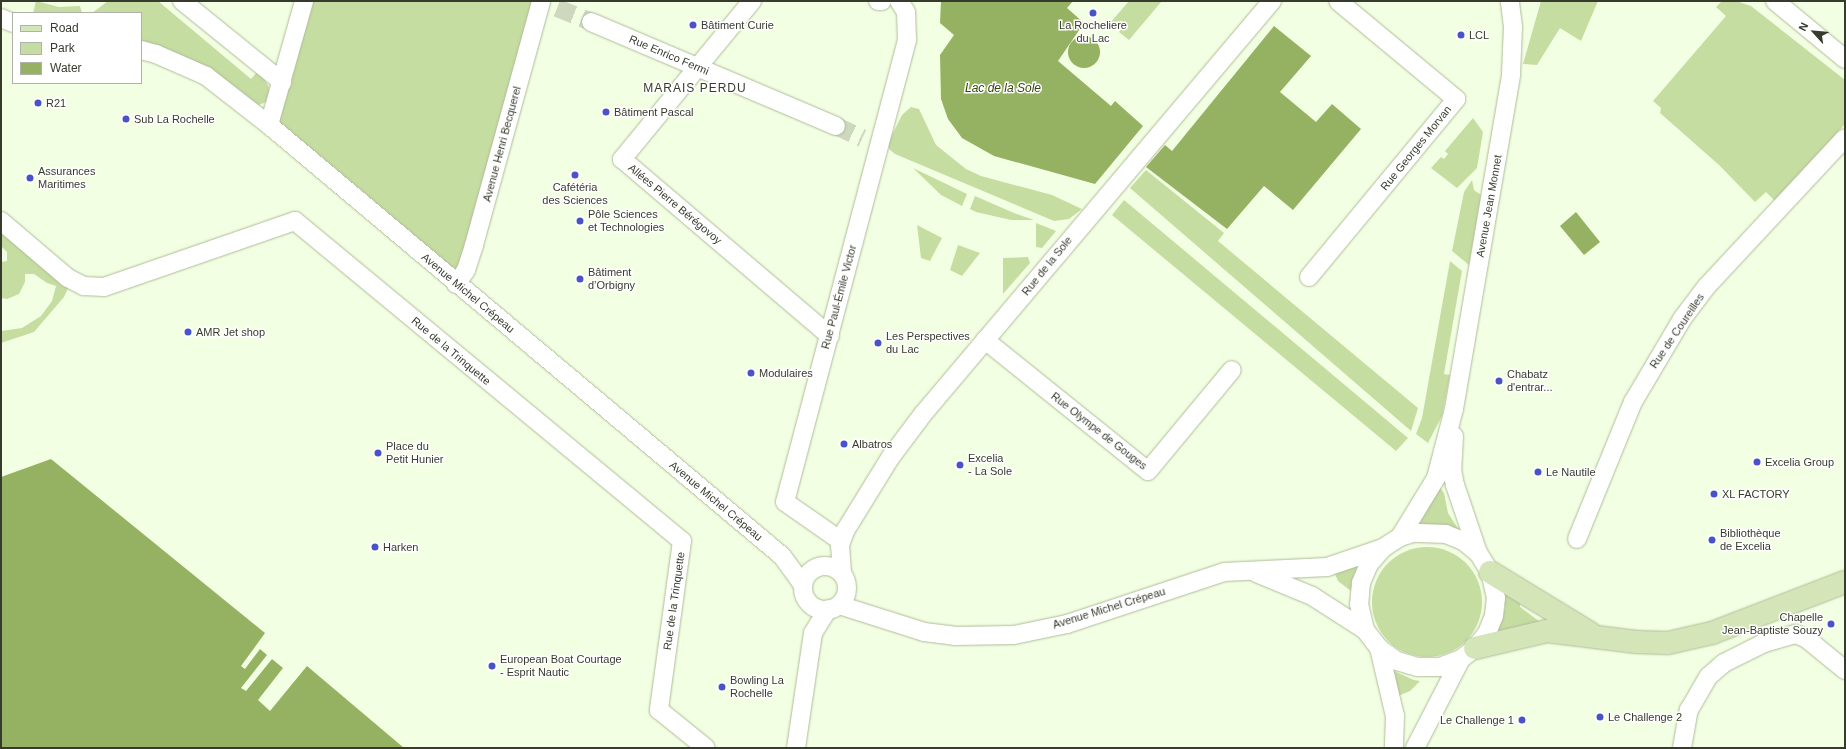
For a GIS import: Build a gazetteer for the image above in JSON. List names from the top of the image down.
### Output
{
  "streets": {
    "street": [
      "Rue Enrico Fermi",
      "Avenue Henri Becquerel",
      "Rue Georges Morvan",
      "Allées Pierre Bérégovoy",
      "Avenue Jean Monnet",
      "Rue de la Sole",
      "Avenue Michel Crépeau",
      "Rue Paul-Émile Victor",
      "Rue de Coureilles",
      "Rue de la Trinquette",
      "Rue Olympe de Gouges"
    ]
  },
  "crossings": [
    ["Rue Enrico Fermi", "Allées Pierre Bérégovoy"],
    ["Avenue Henri Becquerel", "Avenue Michel Crépeau"],
    ["Allées Pierre Bérégovoy", "Rue Paul-Émile Victor"],
    ["Avenue Jean Monnet", "Avenue Michel Crépeau"],
    ["Rue de la Sole", "Avenue Michel Crépeau"],
    ["Rue de la Sole", "Rue Paul-Émile Victor"],
    ["Rue de la Sole", "Rue Olympe de Gouges"]
  ],
  "districts": ["MARAIS PERDU"],
  "water": ["Lac de la Sole"],
  "places": [
    "La Rocheliere du Lac",
    "Bâtiment Curie",
    "LCL",
    "R21",
    "Bâtiment Pascal",
    "Sub La Rochelle",
    "Cafétéria des Sciences",
    "Assurances Maritimes",
    "Pôle Sciences et Technologies",
    "Bâtiment d’Orbigny",
    "AMR Jet shop",
    "Les Perspectives du Lac",
    "Modulaires",
    "Chabatz d'entrar...",
    "Albatros",
    "Place du Petit Hunier",
    "Excelia Group",
    "Excelia - La Sole",
    "Le Nautile",
    "XL FACTORY",
    "Bibliothèque de Excelia",
    "Harken",
    "Chapelle Jean-Baptiste Souzy",
    "European Boat Courtage - Esprit Nautic",
    "Bowling La Rochelle",
    "Le Challenge 2",
    "Le Challenge 1"
  ],
  "legend": ["Road", "Park", "Water"],
  "north": "top left"
}
